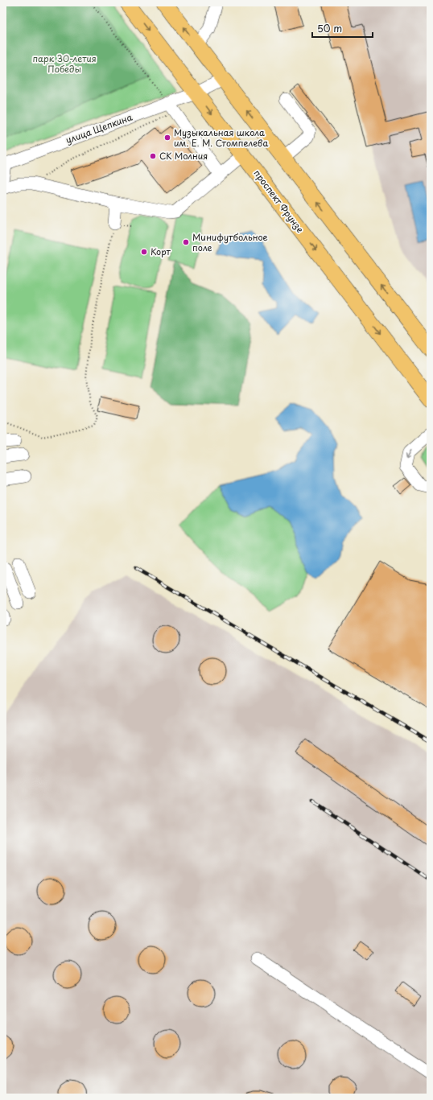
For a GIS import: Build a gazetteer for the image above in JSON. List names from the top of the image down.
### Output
{
  "streets": {
    "main road": ["проспект Фрунзе"],
    "street": ["улица Щепкина"]
  },
  "crossings": [
    ["улица Щепкина", "проспект Фрунзе"]
  ],
  "parks": ["парк 30-летия Победы"],
  "places": [
    "Музыкальная школа им. Е. М. Стомпелева",
    "СК Молния",
    "Минифутбольное поле",
    "Корт"
  ],
  "scale_bar": "50 m"
}
